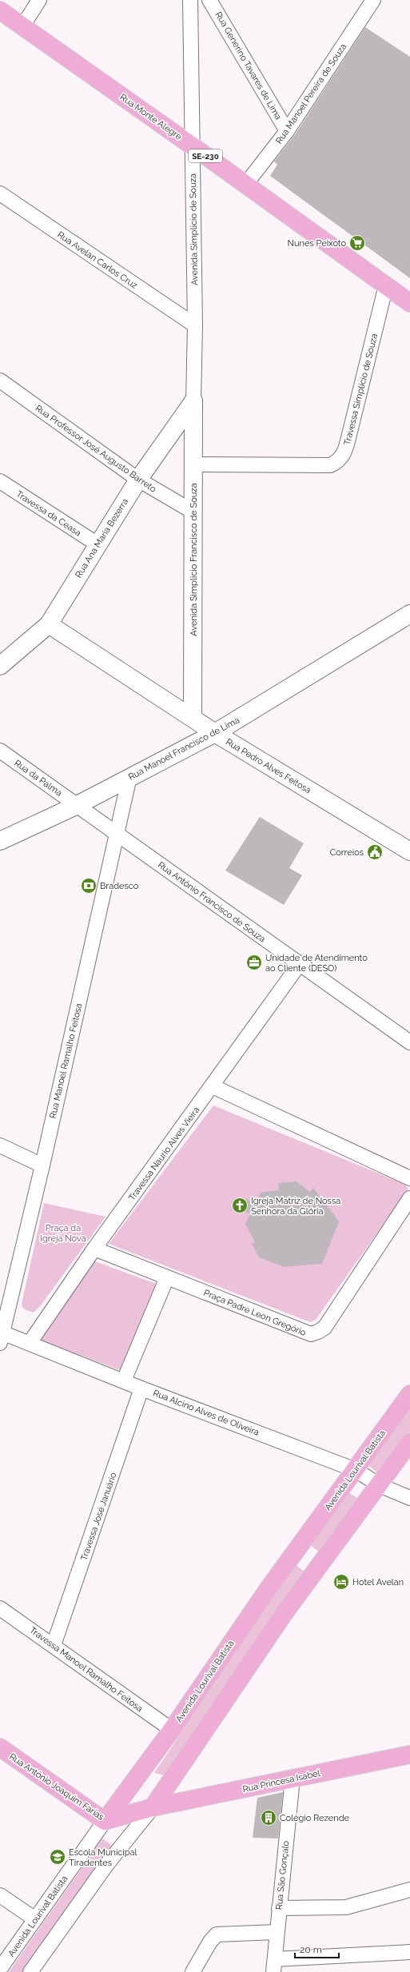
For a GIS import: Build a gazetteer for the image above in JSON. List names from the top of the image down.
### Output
{
  "streets": {
    "main road": [
      "Rua Monte Alegre",
      "SE-230",
      "Avenida Lourival Batista",
      "Rua Princesa Isabel",
      "Rua Antônio Joaquim Farias"
    ],
    "street": [
      "Rua Generino Tavares de Lima",
      "Rua Manoel Pereira de Souza",
      "Avenida Simplicio de Souza",
      "Rua Avelan Carlos Cruz",
      "Travessa Simplicio de Souza",
      "Rua Professor José Augusto Barreto",
      "Travessa da Ceasa",
      "Rua Ana Maria Bezerra",
      "Avenida Simplicio Francisco de Souza",
      "Rua Manoel Francisco de Lima",
      "Rua Pedro Alves Feitosa",
      "Rua da Palma",
      "Rua Antônio Francisco de Souza",
      "Rua Manoel Ramalho Feitosa",
      "Travessa Naurio Alves Vieira",
      "Praça Padre Leon Gregório",
      "Rua Alcino Alves de Oliveira",
      "Travessa José Januário",
      "Travessa Manoel Ramalho Feitosa",
      "Rua São Gonçalo"
    ]
  },
  "crossings": [
    ["Rua Generino Tavares de Lima", "Rua Manoel Pereira de Souza"],
    ["Rua Manoel Pereira de Souza", "Rua Monte Alegre"],
    ["Rua Monte Alegre", "Avenida Simplicio de Souza"],
    ["Rua Monte Alegre", "Travessa Simplicio de Souza"],
    ["Avenida Simplicio de Souza", "Rua Avelan Carlos Cruz"],
    ["Avenida Simplicio de Souza", "Rua Ana Maria Bezerra"],
    ["Avenida Simplicio de Souza", "Avenida Simplicio Francisco de Souza"],
    ["Travessa Simplicio de Souza", "Avenida Simplicio Francisco de Souza"],
    ["Rua Professor José Augusto Barreto", "Rua Ana Maria Bezerra"],
    ["Rua Professor José Augusto Barreto", "Avenida Simplicio Francisco de Souza"],
    ["Travessa da Ceasa", "Rua Ana Maria Bezerra"],
    ["Rua Ana Maria Bezerra", "Avenida Simplicio Francisco de Souza"],
    ["Rua Ana Maria Bezerra", "Rua Pedro Alves Feitosa"],
    ["Avenida Simplicio Francisco de Souza", "Rua Pedro Alves Feitosa"],
    ["Rua Manoel Francisco de Lima", "Rua Pedro Alves Feitosa"],
    ["Rua Manoel Francisco de Lima", "Rua da Palma"],
    ["Rua Manoel Francisco de Lima", "Rua Antônio Francisco de Souza"],
    ["Rua Manoel Francisco de Lima", "Rua Manoel Ramalho Feitosa"],
    ["Rua da Palma", "Rua Antônio Francisco de Souza"],
    ["Rua Antônio Francisco de Souza", "Rua Manoel Ramalho Feitosa"],
    ["Rua Antônio Francisco de Souza", "Travessa Naurio Alves Vieira"],
    ["Rua Manoel Ramalho Feitosa", "Rua Alcino Alves de Oliveira"],
    ["Travessa Naurio Alves Vieira", "Praça Padre Leon Gregório"],
    ["Travessa Naurio Alves Vieira", "Rua Alcino Alves de Oliveira"],
    ["Rua Alcino Alves de Oliveira", "Avenida Lourival Batista"],
    ["Rua Alcino Alves de Oliveira", "Travessa José Januário"],
    ["Avenida Lourival Batista", "Travessa Manoel Ramalho Feitosa"],
    ["Avenida Lourival Batista", "Rua Antônio Joaquim Farias"],
    ["Travessa José Januário", "Travessa Manoel Ramalho Feitosa"],
    ["Rua Princesa Isabel", "Rua Antônio Joaquim Farias"],
    ["Rua Princesa Isabel", "Rua São Gonçalo"]
  ],
  "parks": ["Praça da Igreja Nova"],
  "places": {
    "supermarket": ["Nunes Peixoto"],
    "public building": ["Correios"],
    "bank": ["Bradesco"],
    "office": ["Unidade de Atendimento ao Cliente (DESO)"],
    "church": ["Igreja Matriz de Nossa Senhora da Glória"],
    "hotel": ["Hotel Avelan"],
    "building": ["Colégio Rezende"],
    "school or university": ["Escola Municipal Tiradentes"]
  },
  "scale_bar": "20 m"
}
